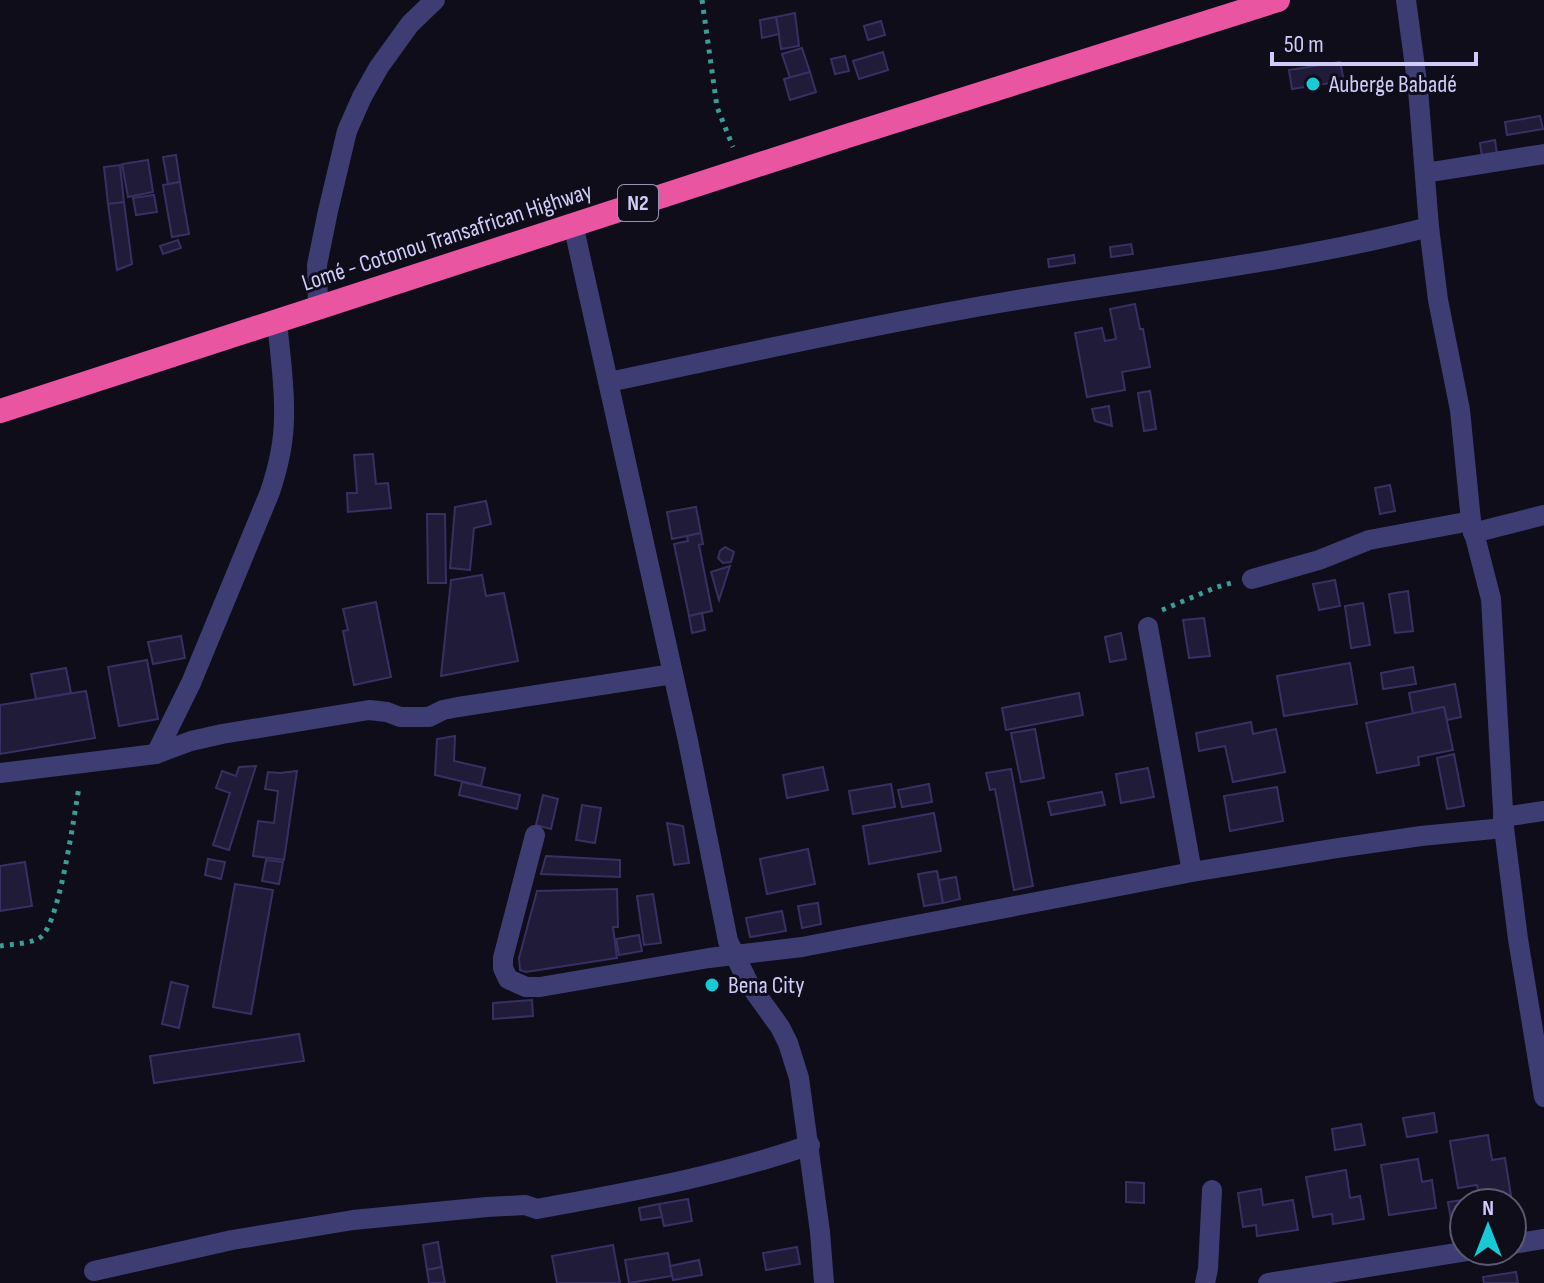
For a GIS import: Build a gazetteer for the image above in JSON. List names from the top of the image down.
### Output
{
  "streets": {
    "highway": ["N2", "Lomé - Cotonou Transafrican Highway"]
  },
  "places": ["Auberge Babadé", "Bena City"],
  "scale_bar": "50 m",
  "north": "top"
}
